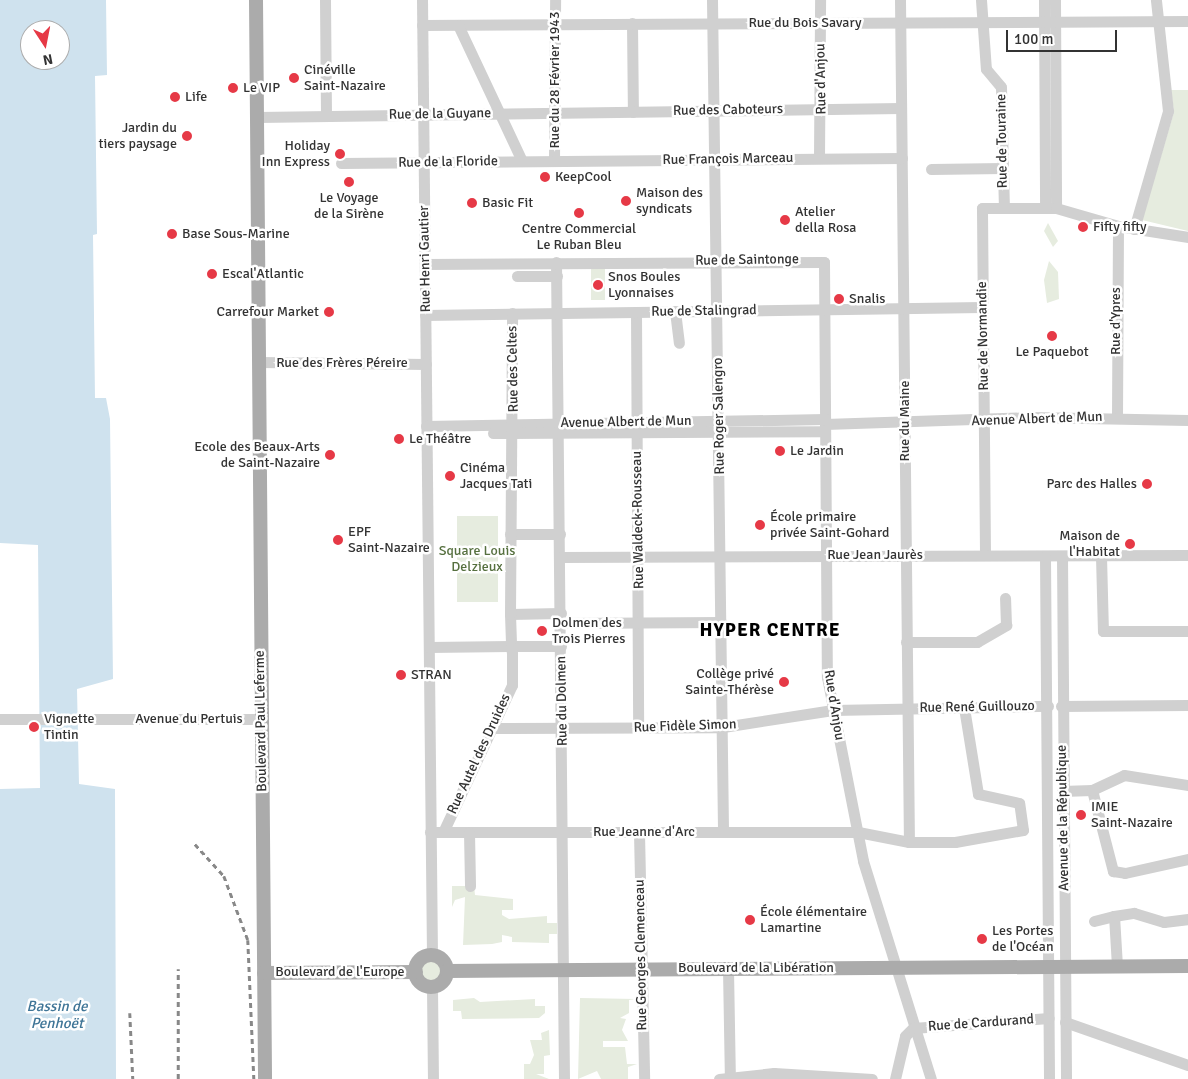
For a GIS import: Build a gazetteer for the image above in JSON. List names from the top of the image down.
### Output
{
  "streets": {
    "main road": ["Boulevard Paul Leferme", "Boulevard de la Libération", "Boulevard de l'Europe"],
    "street": [
      "Rue du Bois Savary",
      "Rue d'Anjou",
      "Rue du 28 Février 1943",
      "Rue des Caboteurs",
      "Rue de la Guyane",
      "Rue de Touraine",
      "Rue François Marceau",
      "Rue de la Floride",
      "Rue Henri Gautier",
      "Rue de Saintonge",
      "Rue de Stalingrad",
      "Rue d'Ypres",
      "Rue de Normandie",
      "Rue des Frères Péreire",
      "Rue des Celtes",
      "Rue Roger Salengro",
      "Avenue Albert de Mun",
      "Rue du Maine",
      "Rue Waldeck-Rousseau",
      "Rue Jean Jaurès",
      "Rue du Dolmen",
      "Rue René Guillouzo",
      "Avenue du Pertuis",
      "Rue Fidèle Simon",
      "Rue Autel des Druides",
      "Avenue de la République",
      "Rue Jeanne d'Arc",
      "Rue Georges Clemenceau",
      "Rue de Cardurand"
    ]
  },
  "crossings": [
    ["Rue du Bois Savary", "Rue d'Anjou"],
    ["Rue du Bois Savary", "Rue du 28 Février 1943"],
    ["Rue du Bois Savary", "Rue de Touraine"],
    ["Rue du Bois Savary", "Rue Henri Gautier"],
    ["Rue du Bois Savary", "Rue Roger Salengro"],
    ["Rue du Bois Savary", "Rue du Maine"],
    ["Rue d'Anjou", "Rue des Caboteurs"],
    ["Rue d'Anjou", "Rue François Marceau"],
    ["Rue d'Anjou", "Rue de Saintonge"],
    ["Rue d'Anjou", "Rue de Stalingrad"],
    ["Rue d'Anjou", "Avenue Albert de Mun"],
    ["Rue d'Anjou", "Rue Jean Jaurès"],
    ["Rue d'Anjou", "Rue Fidèle Simon"],
    ["Rue d'Anjou", "Rue Jeanne d'Arc"],
    ["Rue d'Anjou", "Boulevard de la Libération"],
    ["Rue d'Anjou", "Rue de Cardurand"],
    ["Rue du 28 Février 1943", "Rue des Caboteurs"],
    ["Rue du 28 Février 1943", "Rue de la Guyane"],
    ["Rue du 28 Février 1943", "Rue François Marceau"],
    ["Rue du 28 Février 1943", "Rue de la Floride"],
    ["Rue des Caboteurs", "Rue de la Guyane"],
    ["Rue des Caboteurs", "Rue Roger Salengro"],
    ["Rue des Caboteurs", "Rue du Maine"],
    ["Rue de la Guyane", "Rue Henri Gautier"],
    ["Rue de la Guyane", "Boulevard Paul Leferme"],
    ["Rue de Touraine", "Rue de Normandie"],
    ["Rue François Marceau", "Rue de la Floride"],
    ["Rue François Marceau", "Rue Roger Salengro"],
    ["Rue François Marceau", "Rue du Maine"],
    ["Rue de la Floride", "Rue Henri Gautier"],
    ["Rue Henri Gautier", "Rue de Saintonge"],
    ["Rue Henri Gautier", "Rue de Stalingrad"],
    ["Rue Henri Gautier", "Rue des Frères Péreire"],
    ["Rue Henri Gautier", "Avenue Albert de Mun"],
    ["Rue Henri Gautier", "Rue Jeanne d'Arc"],
    ["Rue Henri Gautier", "Boulevard de la Libération"],
    ["Rue Henri Gautier", "Boulevard de l'Europe"],
    ["Rue de Saintonge", "Rue Roger Salengro"],
    ["Rue de Saintonge", "Rue du Dolmen"],
    ["Rue de Stalingrad", "Rue de Normandie"],
    ["Rue de Stalingrad", "Rue des Celtes"],
    ["Rue de Stalingrad", "Rue Roger Salengro"],
    ["Rue de Stalingrad", "Rue du Maine"],
    ["Rue de Stalingrad", "Rue Waldeck-Rousseau"],
    ["Rue de Stalingrad", "Rue du Dolmen"],
    ["Rue d'Ypres", "Avenue Albert de Mun"],
    ["Rue de Normandie", "Avenue Albert de Mun"],
    ["Rue de Normandie", "Rue Jean Jaurès"],
    ["Rue des Frères Péreire", "Boulevard Paul Leferme"],
    ["Rue des Celtes", "Avenue Albert de Mun"],
    ["Rue des Celtes", "Rue Autel des Druides"],
    ["Rue Roger Salengro", "Avenue Albert de Mun"],
    ["Rue Roger Salengro", "Rue Jean Jaurès"],
    ["Rue Roger Salengro", "Rue Fidèle Simon"],
    ["Rue Roger Salengro", "Rue Jeanne d'Arc"],
    ["Avenue Albert de Mun", "Rue du Maine"],
    ["Avenue Albert de Mun", "Rue Waldeck-Rousseau"],
    ["Avenue Albert de Mun", "Rue du Dolmen"],
    ["Rue du Maine", "Rue Jean Jaurès"],
    ["Rue du Maine", "Rue René Guillouzo"],
    ["Rue du Maine", "Rue Fidèle Simon"],
    ["Rue du Maine", "Rue Jeanne d'Arc"],
    ["Rue Waldeck-Rousseau", "Rue Jean Jaurès"],
    ["Rue Waldeck-Rousseau", "Rue Fidèle Simon"],
    ["Rue Jean Jaurès", "Rue du Dolmen"],
    ["Rue Jean Jaurès", "Avenue de la République"],
    ["Rue du Dolmen", "Rue Fidèle Simon"],
    ["Rue du Dolmen", "Rue Jeanne d'Arc"],
    ["Rue du Dolmen", "Boulevard de la Libération"],
    ["Rue René Guillouzo", "Rue Fidèle Simon"],
    ["Rue René Guillouzo", "Avenue de la République"],
    ["Rue René Guillouzo", "Rue Jeanne d'Arc"],
    ["Avenue du Pertuis", "Boulevard Paul Leferme"],
    ["Boulevard Paul Leferme", "Boulevard de l'Europe"],
    ["Rue Fidèle Simon", "Rue Autel des Druides"],
    ["Rue Autel des Druides", "Rue Jeanne d'Arc"],
    ["Avenue de la République", "Boulevard de la Libération"],
    ["Avenue de la République", "Rue de Cardurand"],
    ["Rue Jeanne d'Arc", "Rue Georges Clemenceau"],
    ["Rue Georges Clemenceau", "Boulevard de la Libération"],
    ["Boulevard de la Libération", "Boulevard de l'Europe"]
  ],
  "districts": ["HYPER CENTRE"],
  "water": ["Bassin de Penhoët"],
  "parks": ["Square Louis Delzieux"],
  "places": [
    "Cinéville Saint-Nazaire",
    "Le VIP",
    "Life",
    "Jardin du tiers paysage",
    "Holiday Inn Express",
    "KeepCool",
    "Le Voyage de la Sirène",
    "Maison des syndicats",
    "Basic Fit",
    "Centre Commercial Le Ruban Bleu",
    "Atelier della Rosa",
    "Fifty fifty",
    "Base Sous-Marine",
    "Escal'Atlantic",
    "Snos Boules Lyonnaises",
    "Snalis",
    "Carrefour Market",
    "Le Paquebot",
    "Le Théâtre",
    "Le Jardin",
    "Ecole des Beaux-Arts de Saint-Nazaire",
    "Cinéma Jacques Tati",
    "Parc des Halles",
    "École primaire privée Saint-Gohard",
    "EPF Saint-Nazaire",
    "Maison de l'Habitat",
    "Dolmen des Trois Pierres",
    "STRAN",
    "Collège privé Sainte-Thérèse",
    "Vignette Tintin",
    "IMIE Saint-Nazaire",
    "École élémentaire Lamartine",
    "Les Portes de l'Océan"
  ],
  "scale_bar": "100 m",
  "north": "bottom"
}
